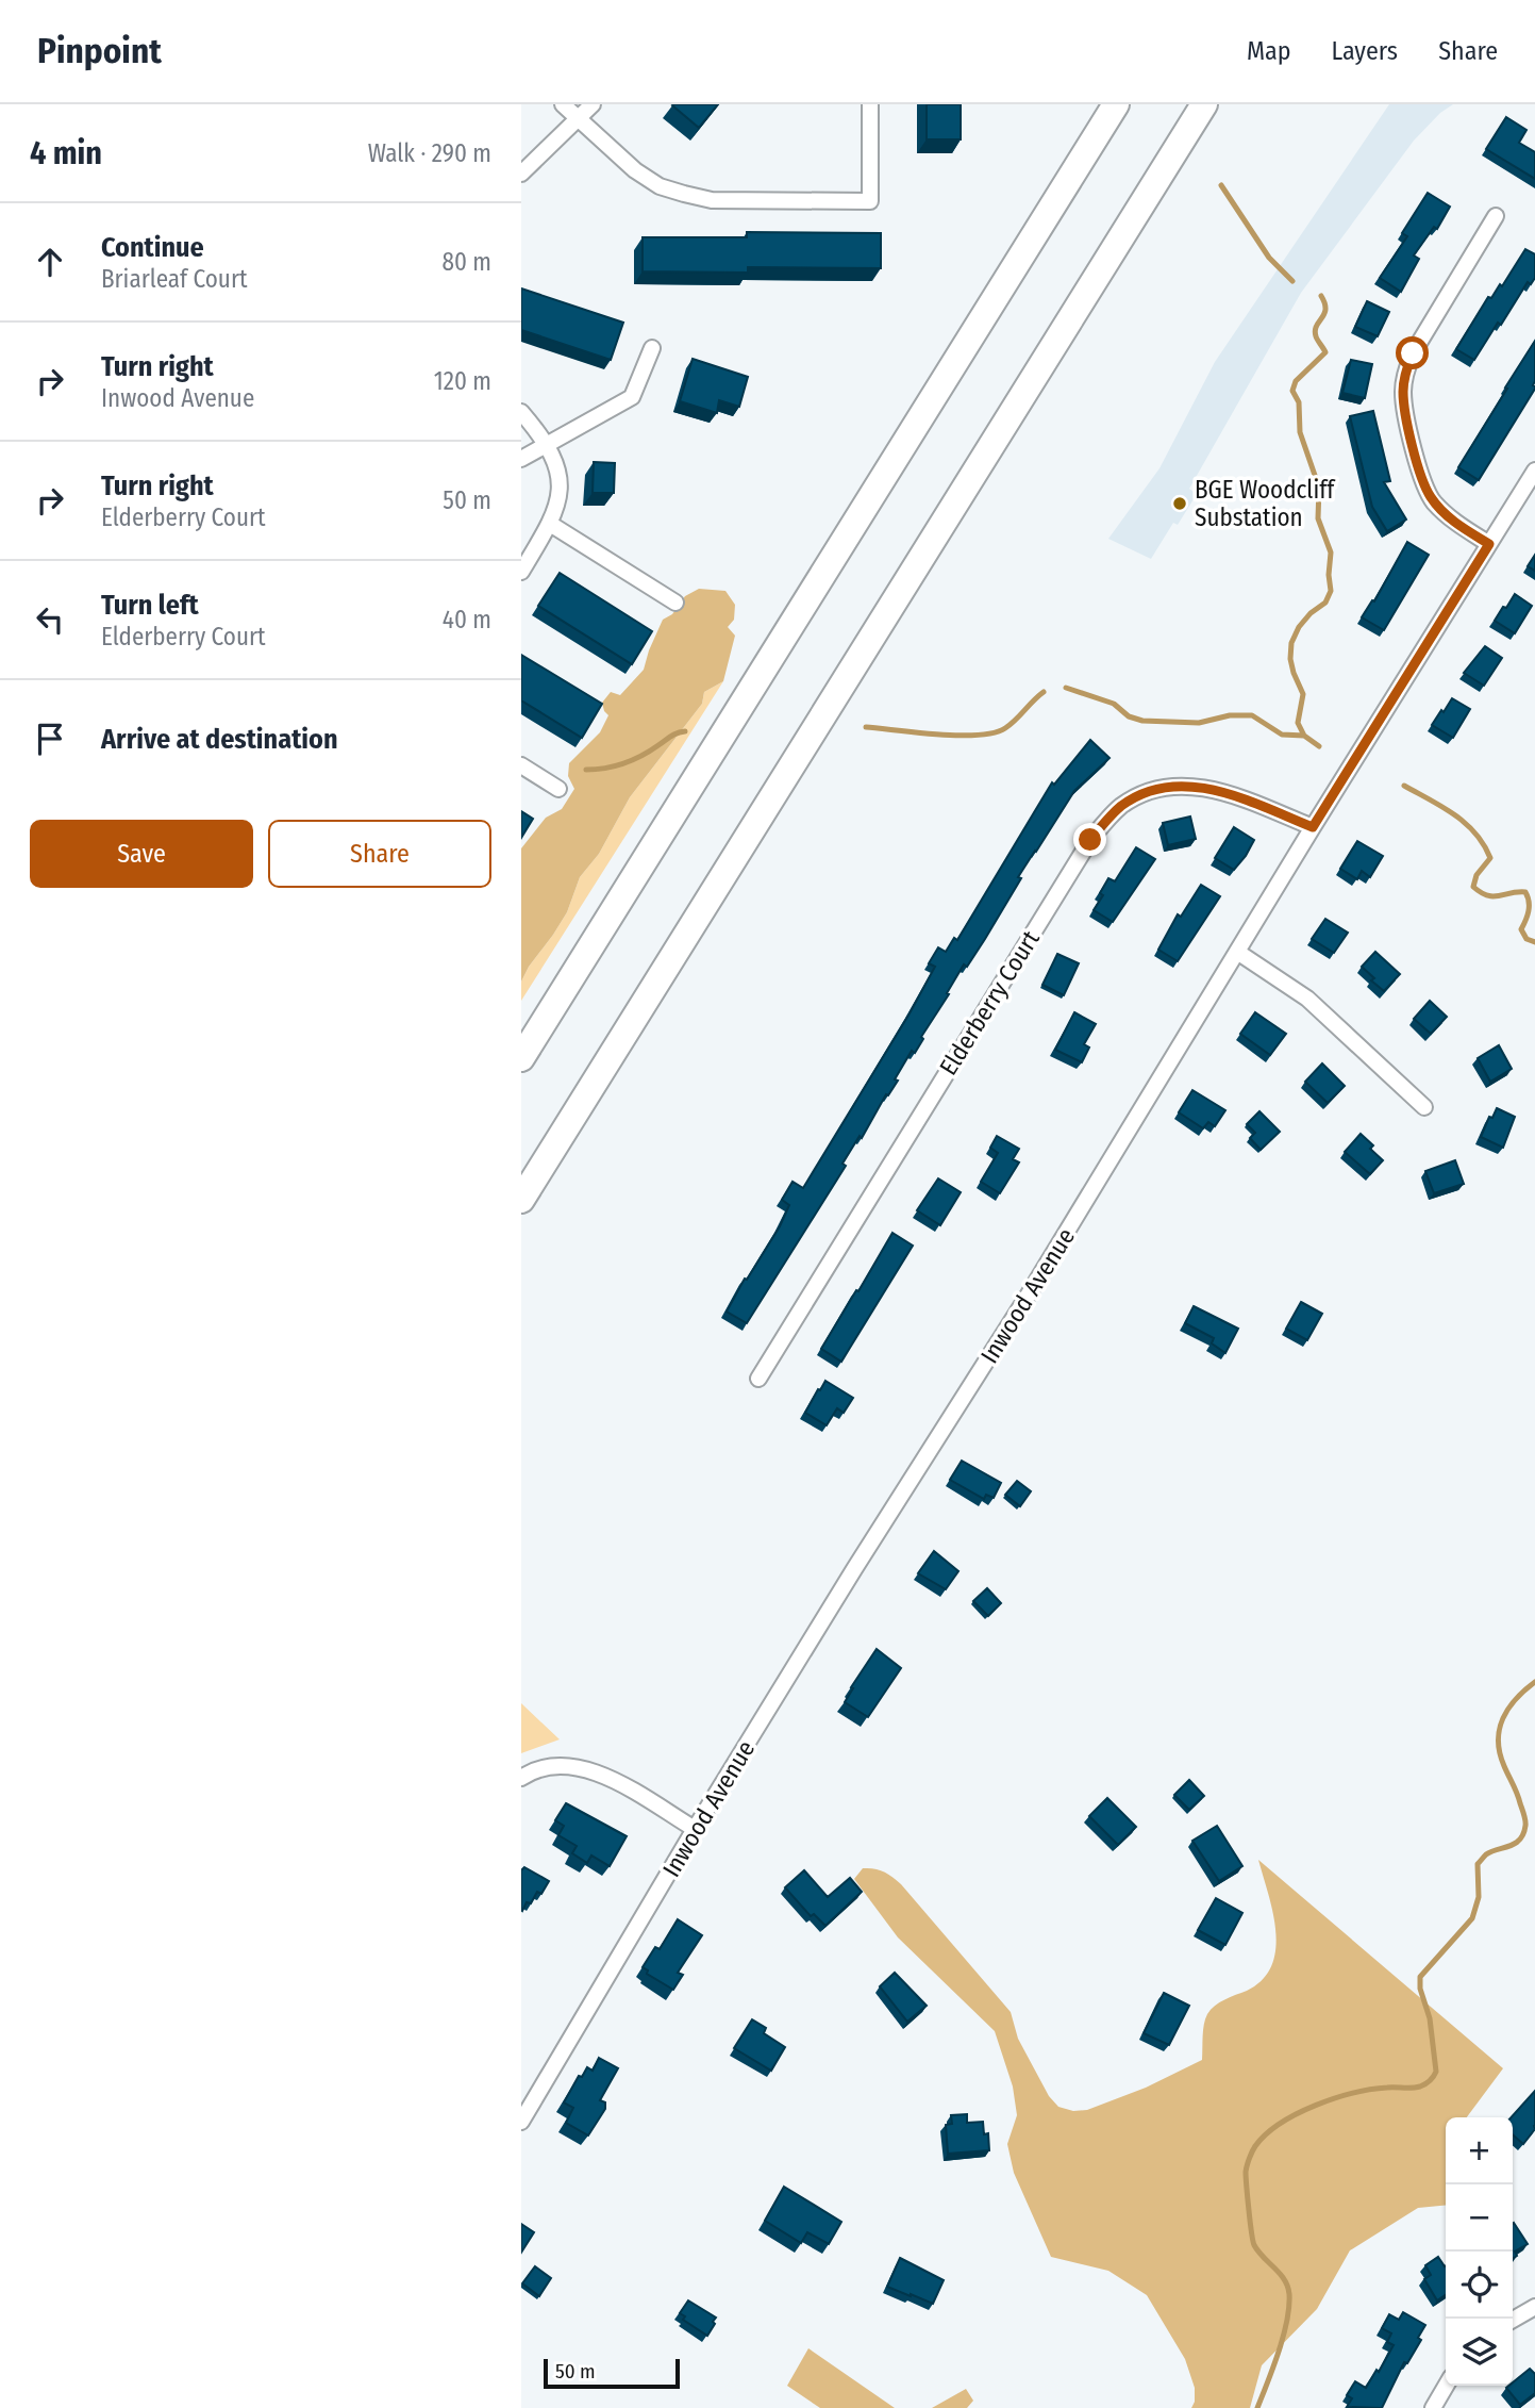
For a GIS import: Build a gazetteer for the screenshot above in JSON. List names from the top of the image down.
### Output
{
  "streets": {
    "street": ["Elderberry Court", "Inwood Avenue"]
  },
  "crossings": [
    ["Elderberry Court", "Inwood Avenue"]
  ],
  "places": ["BGE Woodcliff Substation"],
  "scale_bar": "50 m",
  "page": {
    "header": "Pinpoint",
    "nav": ["Map", "Layers", "Share"],
    "heading": ["4 min", "Walk · 290 m"],
    "list": [
      ["Continue", "Briarleaf Court", "80 m"],
      ["Turn right", "Inwood Avenue", "120 m"],
      ["Turn right", "Elderberry Court", "50 m"],
      ["Turn left", "Elderberry Court", "40 m"],
      "Arrive at destination"
    ],
    "buttons": ["Save", "Share"],
    "map_buttons": ["+", "−"],
    "scale": "50 m"
  }
}
